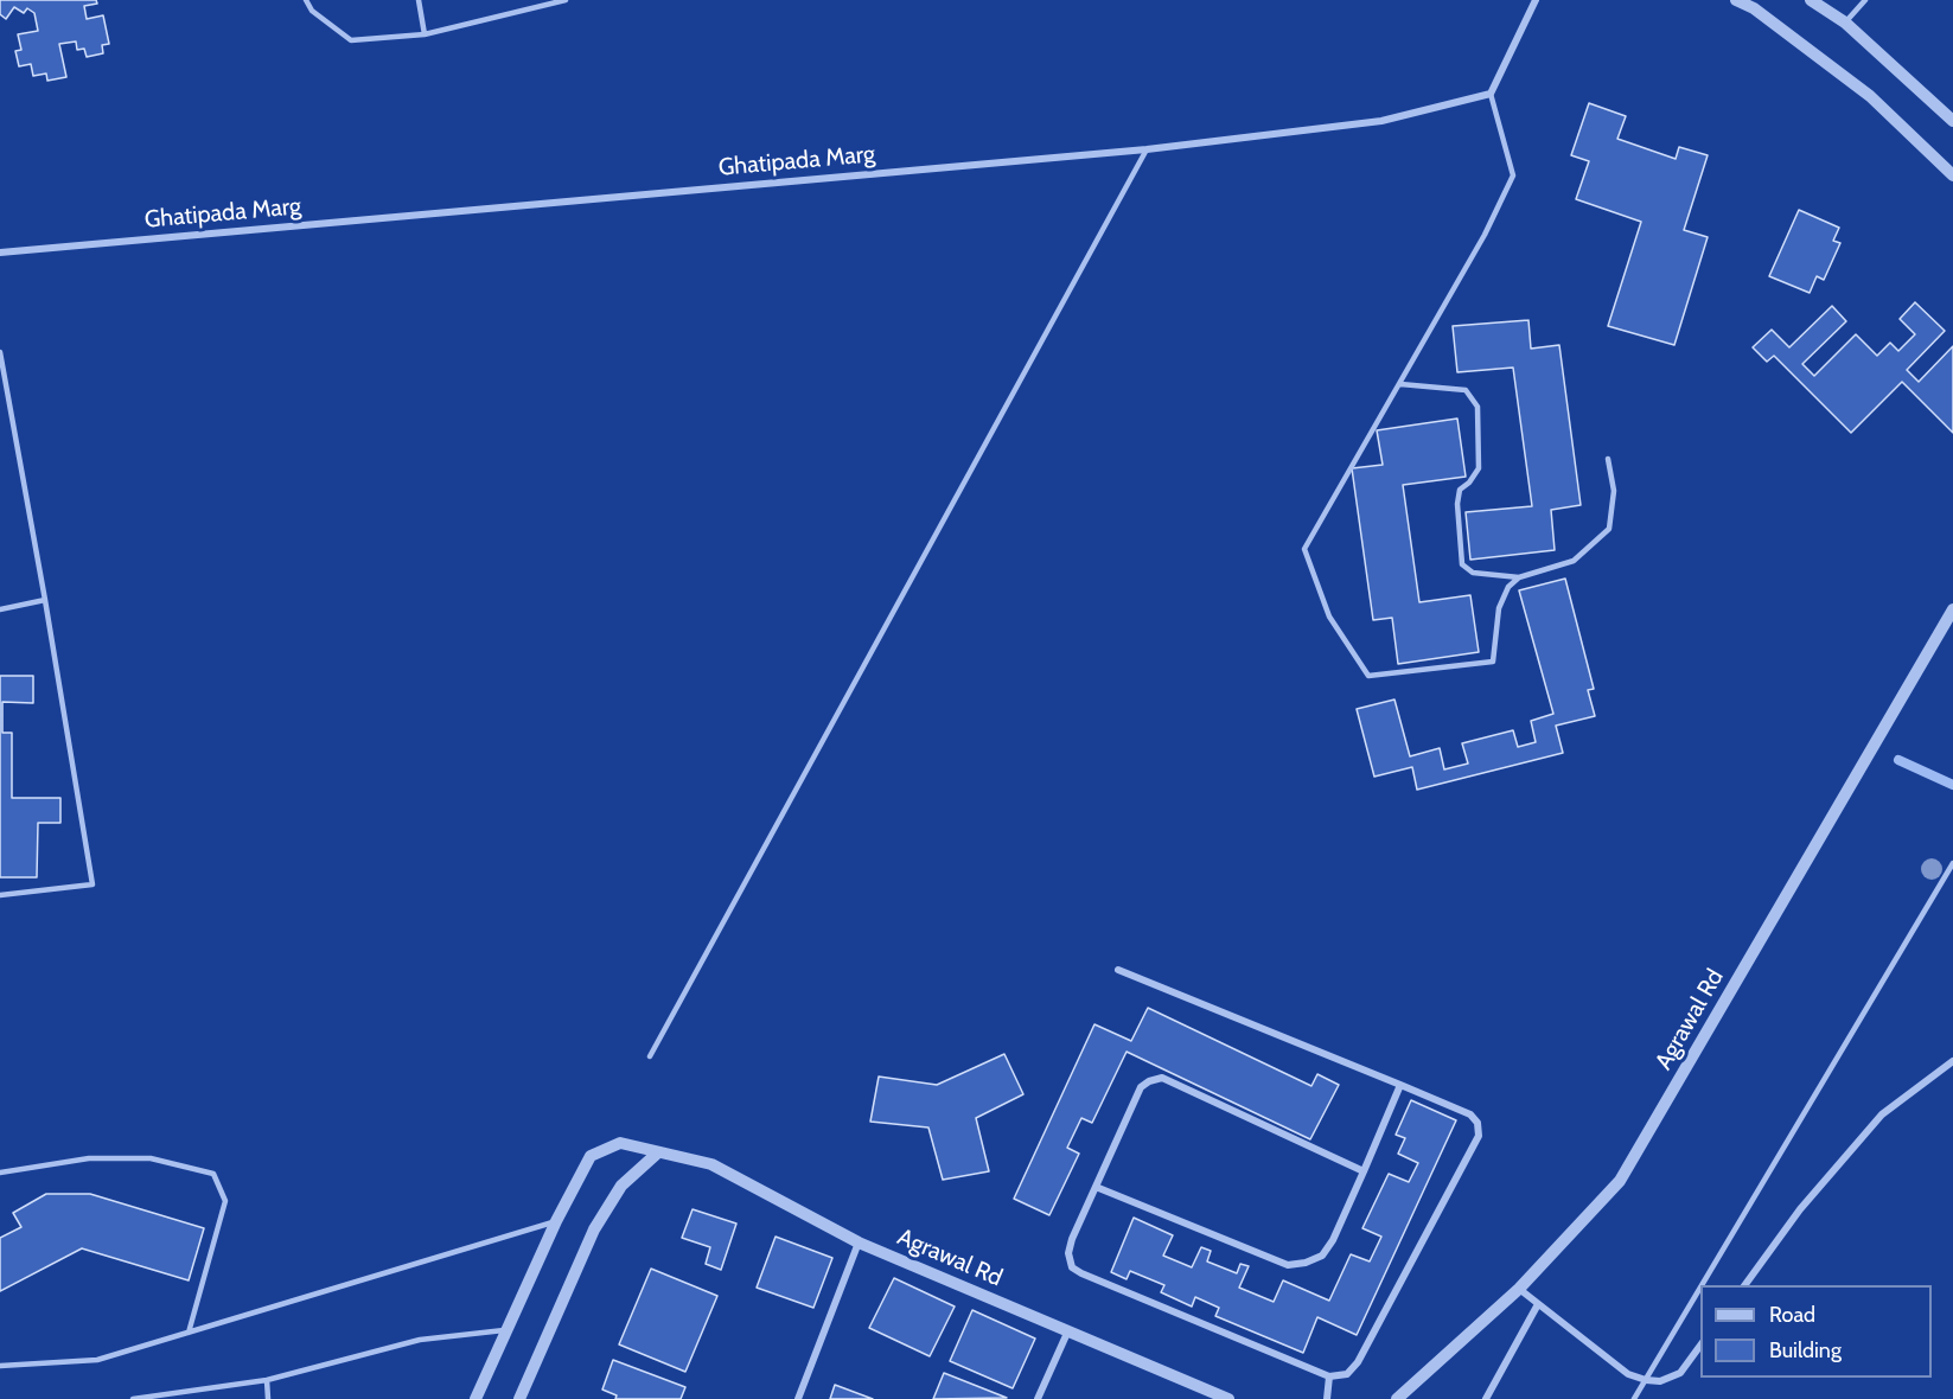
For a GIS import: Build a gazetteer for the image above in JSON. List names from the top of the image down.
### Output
{
  "streets": {
    "street": ["Ghatipada Marg", "Agrawal Rd"]
  },
  "legend": ["Road", "Building"]
}
